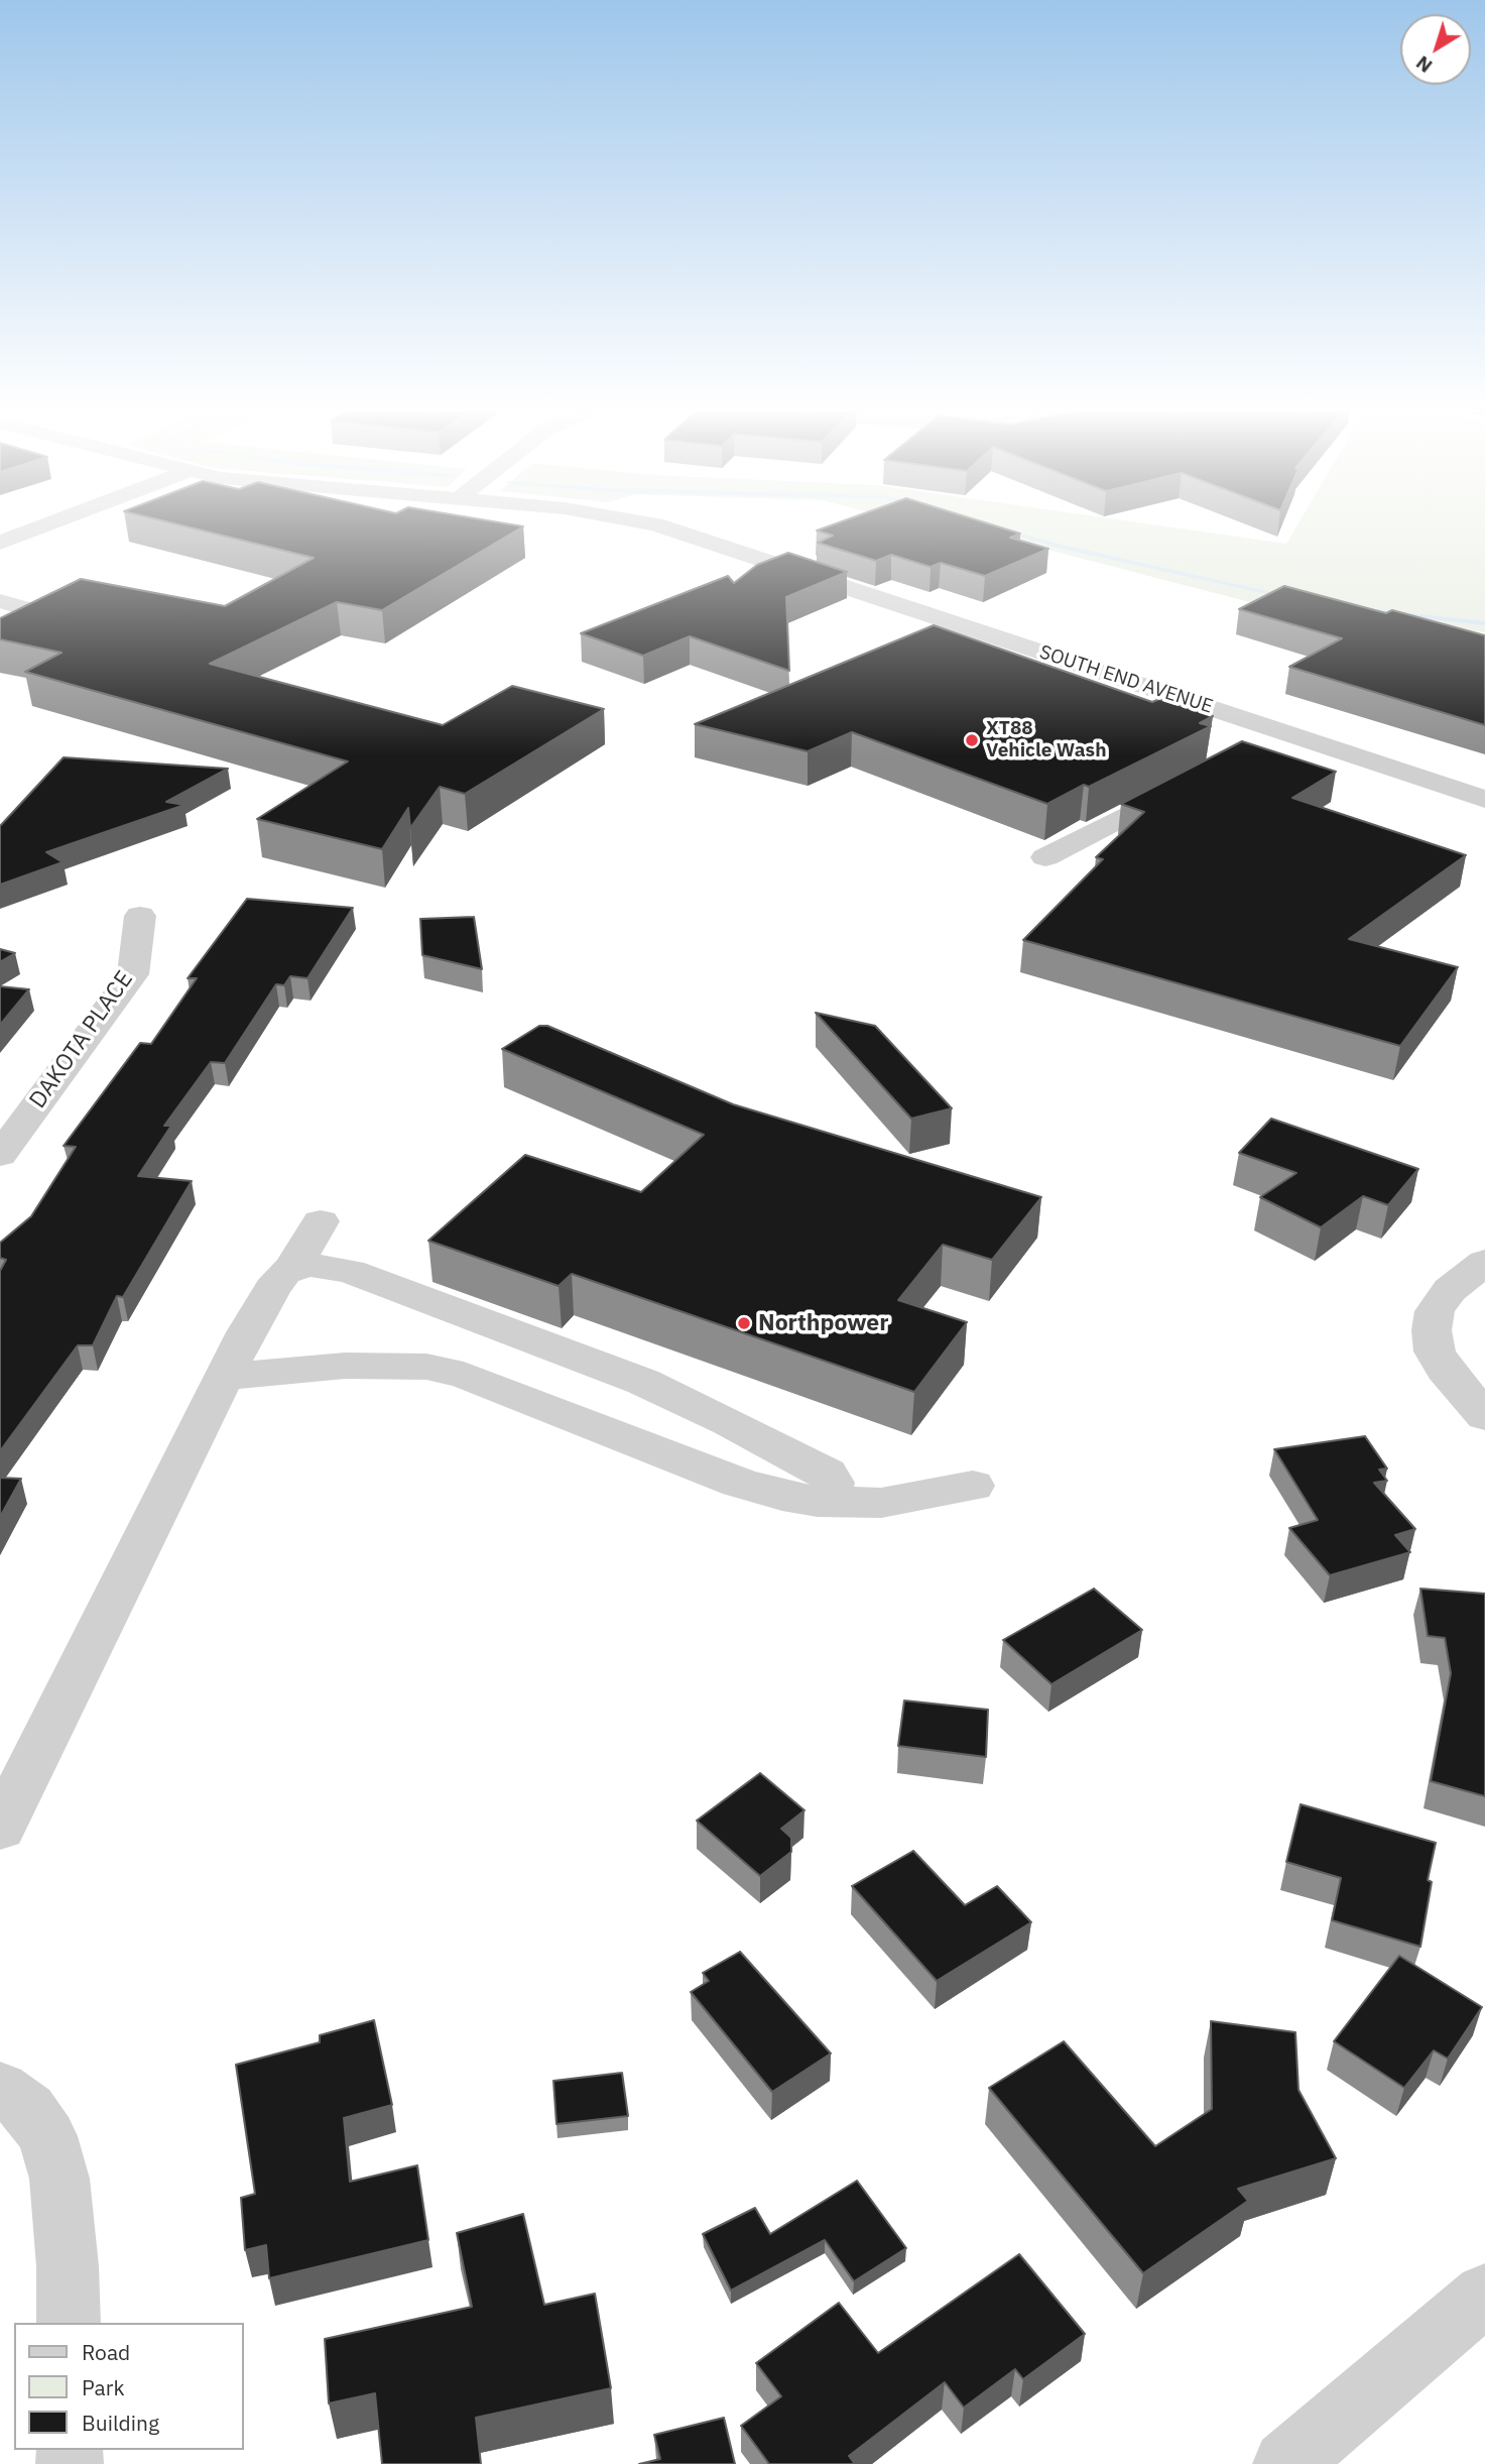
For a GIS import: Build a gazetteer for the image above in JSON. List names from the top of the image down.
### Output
{
  "streets": {
    "street": ["SOUTH END AVENUE", "DAKOTA PLACE"]
  },
  "places": ["XT88 Vehicle Wash", "Northpower"],
  "legend": ["Road", "Park", "Building"],
  "north": "bottom left"
}
